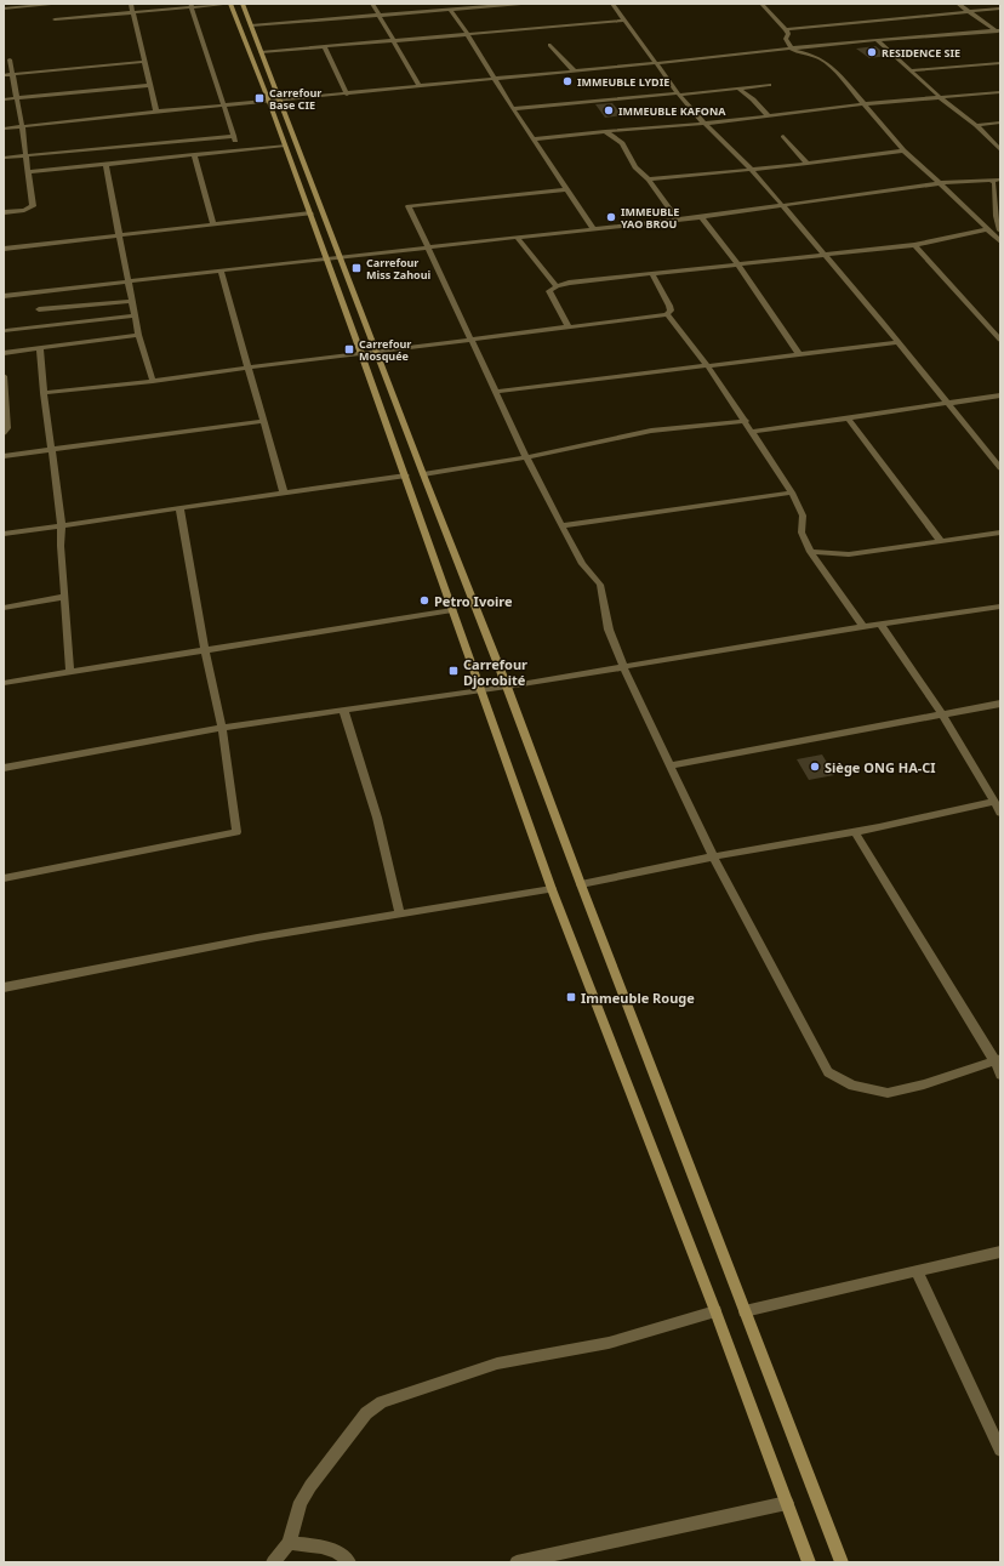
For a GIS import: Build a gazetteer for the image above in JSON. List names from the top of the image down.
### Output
{
  "places": {
    "other": [
      "RESIDENCE SIE",
      "IMMEUBLE LYDIE",
      "IMMEUBLE KAFONA",
      "IMMEUBLE YAO BROU",
      "Petro Ivoire",
      "Siège ONG HA-CI"
    ],
    "transit": [
      "Carrefour Base CIE",
      "Carrefour Miss Zahoui",
      "Carrefour Mosquée",
      "Carrefour Djorobité",
      "Immeuble Rouge"
    ]
  }
}
